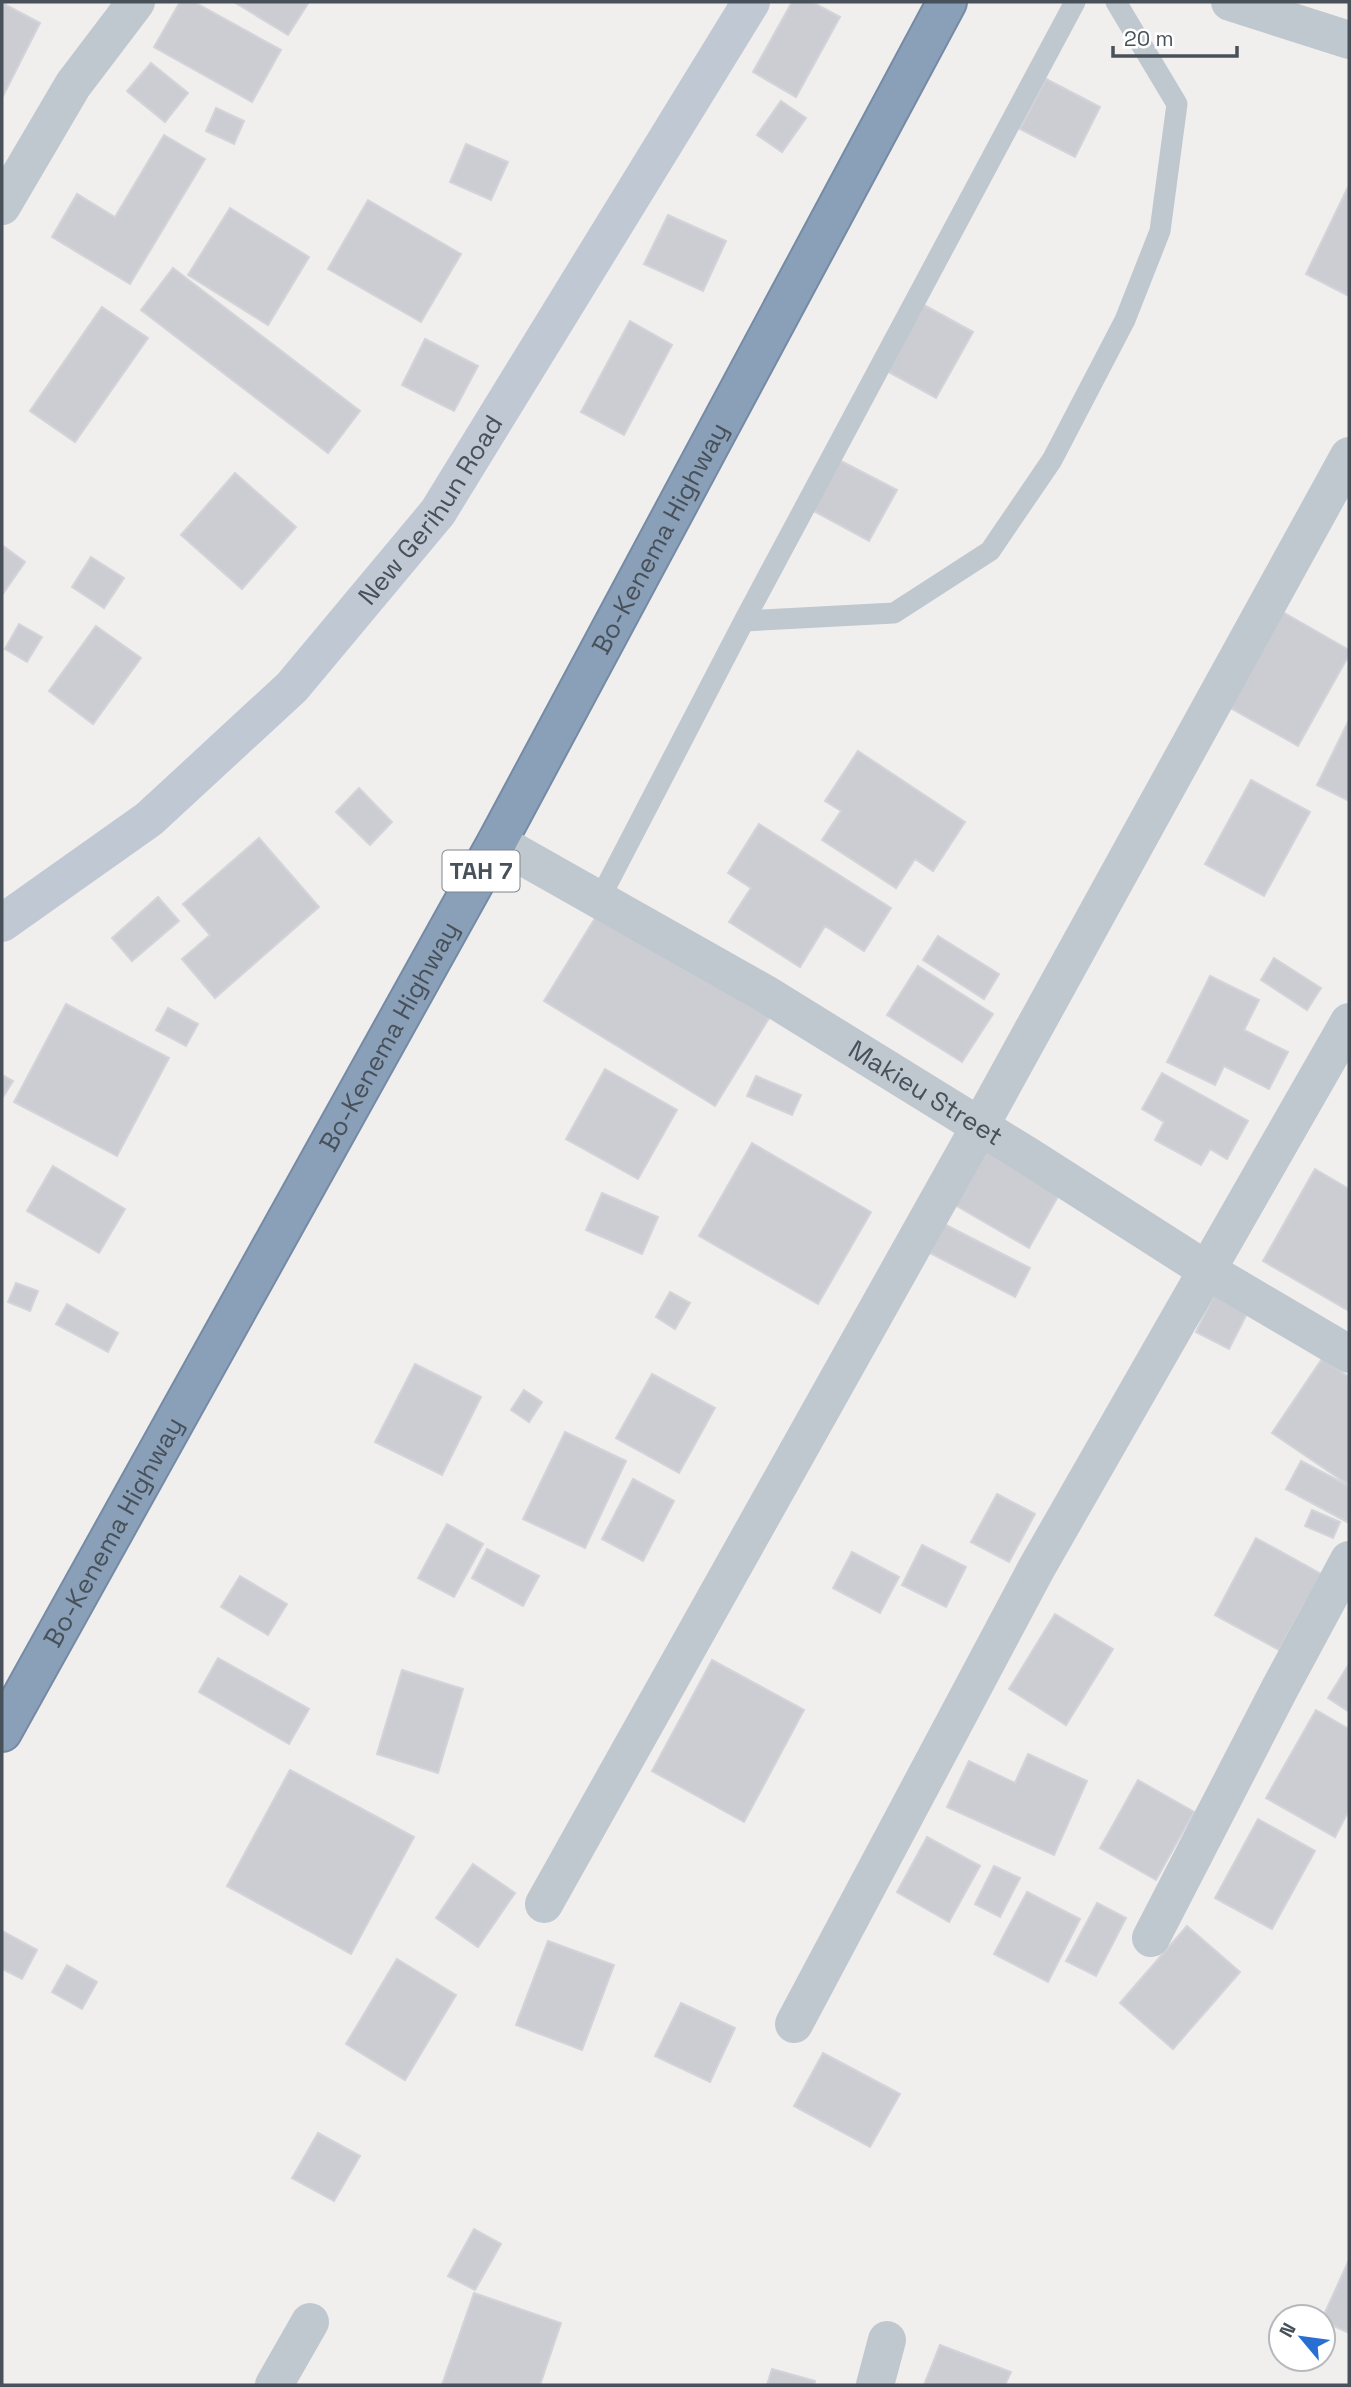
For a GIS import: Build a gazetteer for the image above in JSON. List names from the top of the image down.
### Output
{
  "streets": {
    "highway": ["Bo-Kenema Highway", "TAH 7"],
    "street": ["New Gerihun Road", "Makieu Street"]
  },
  "crossings": [
    ["Bo-Kenema Highway", "Makieu Street"]
  ],
  "scale_bar": "20 m",
  "north": "top left"
}
